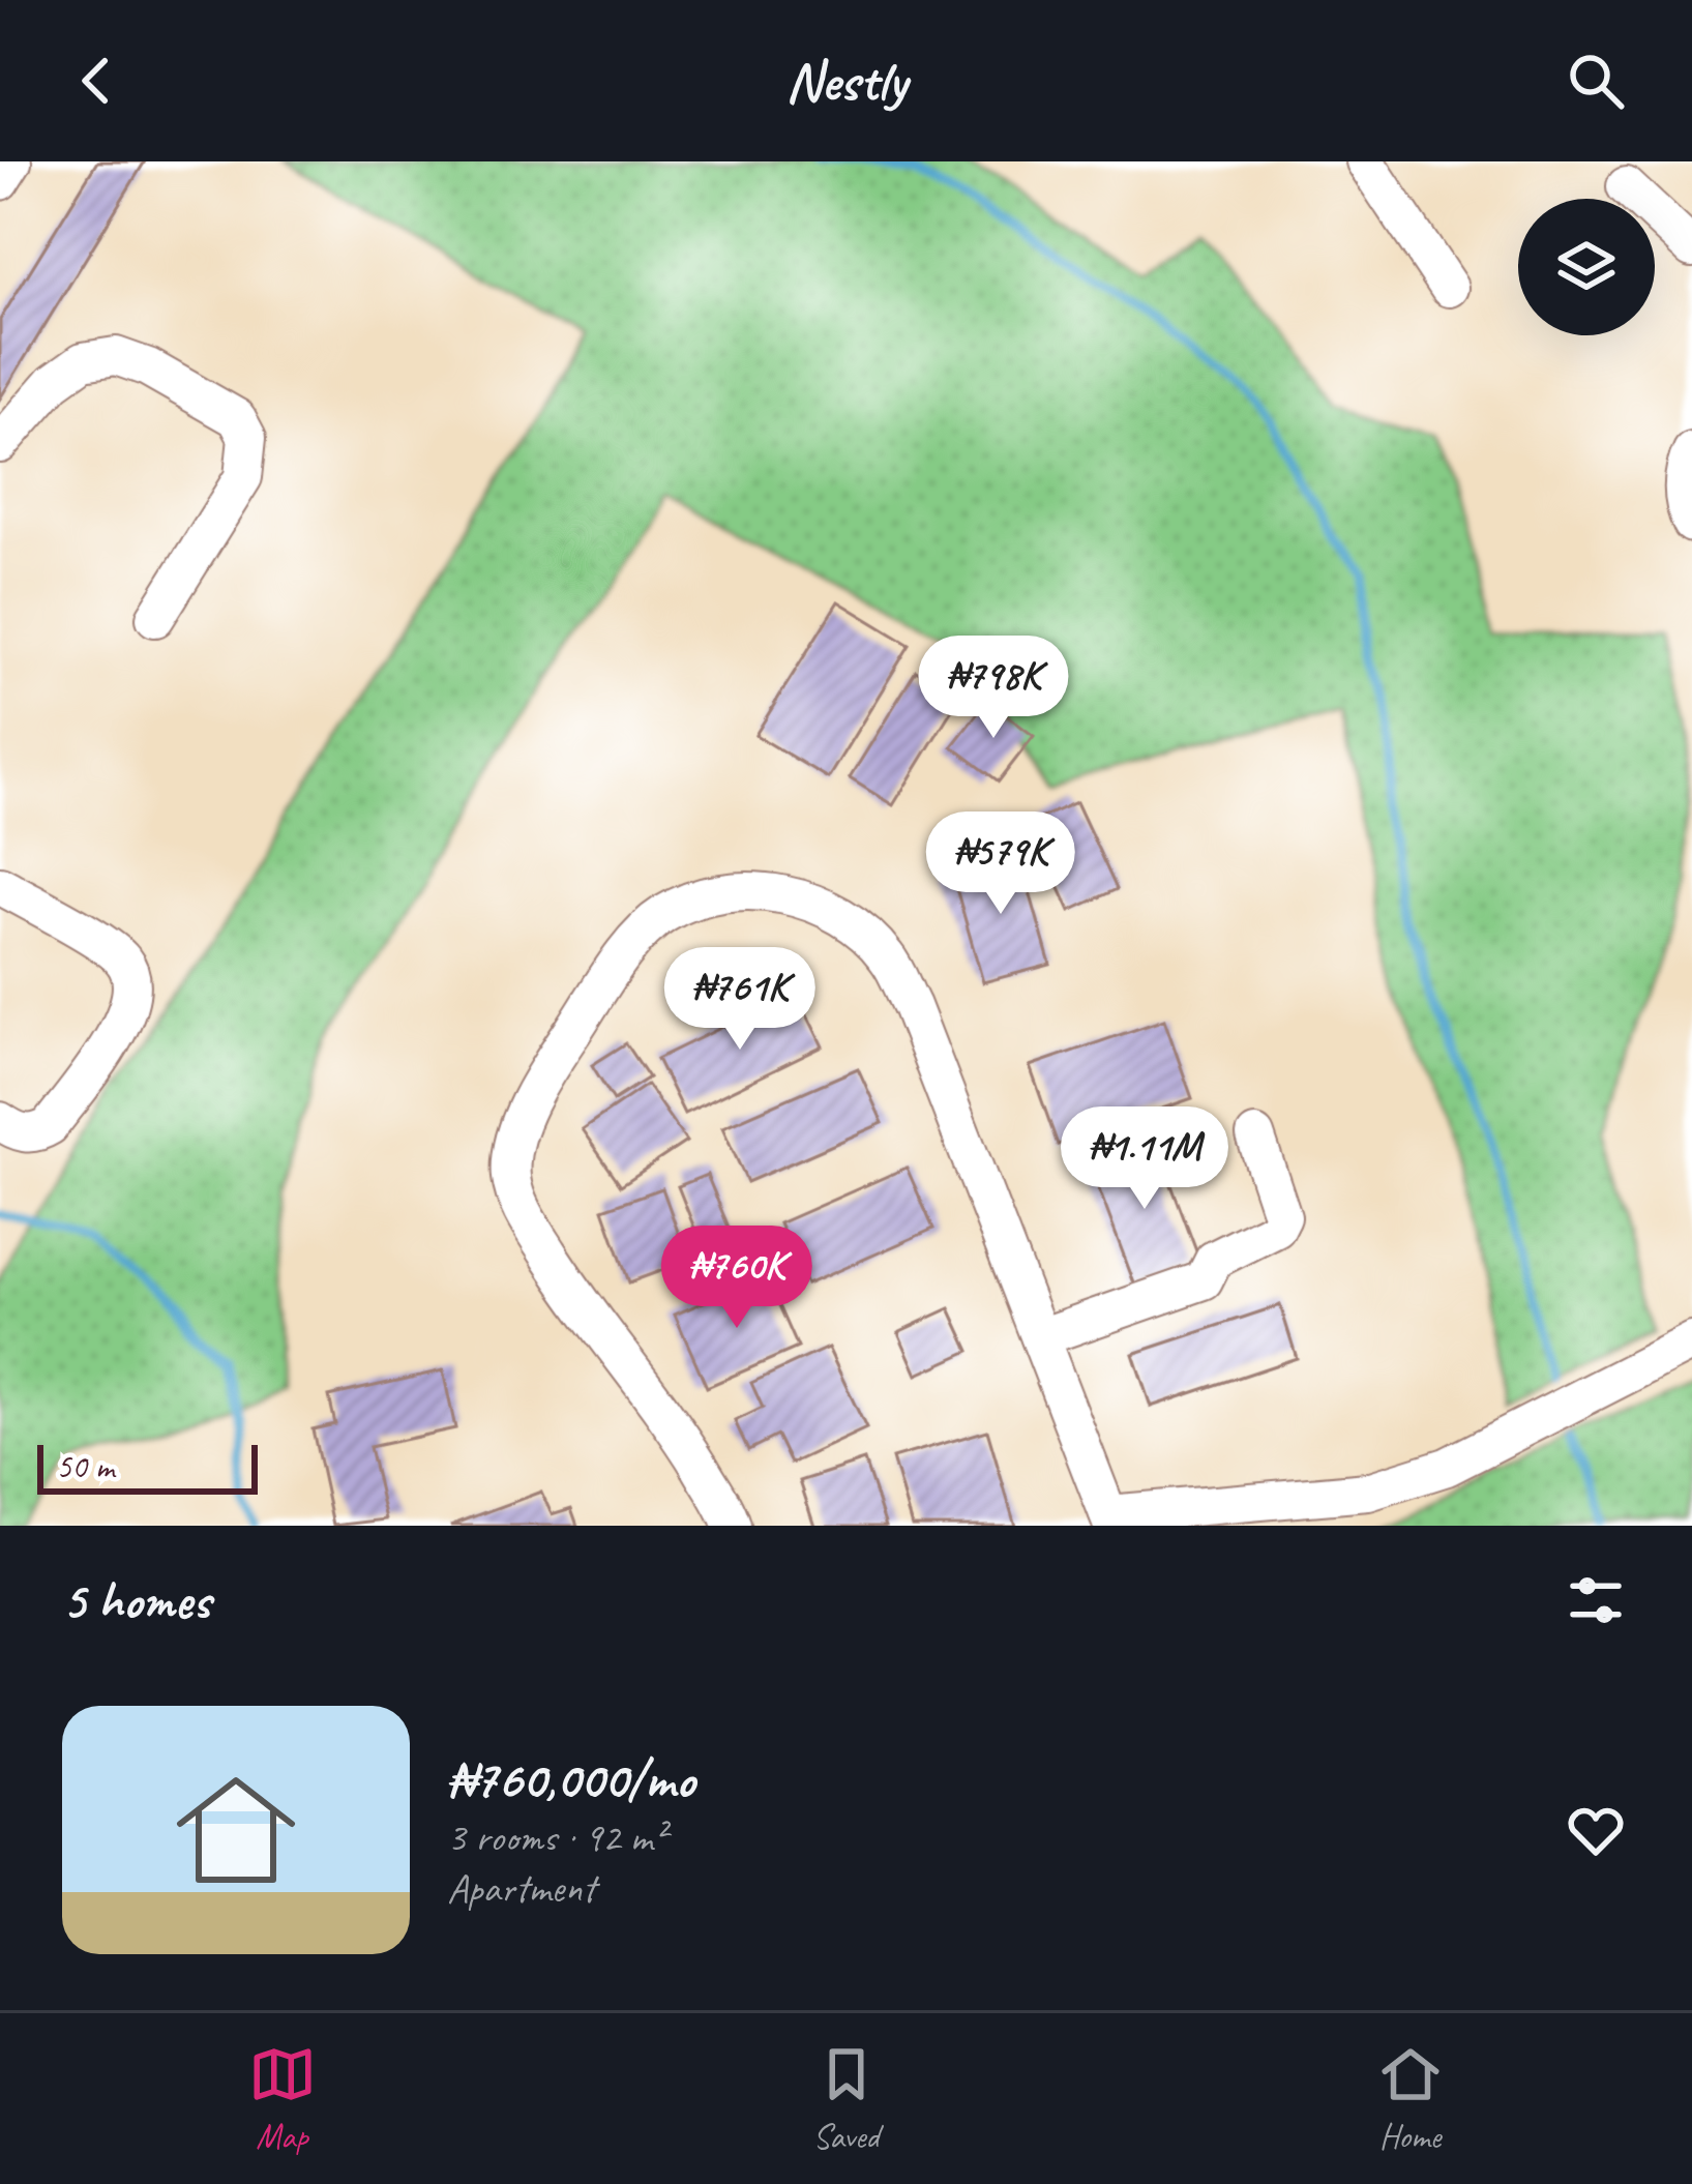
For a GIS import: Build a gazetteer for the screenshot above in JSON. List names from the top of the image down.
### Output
{
  "scale_bar": "50 m",
  "page": {
    "header": "Nestly",
    "price": [
      "₦798K",
      "₦579K",
      "₦761K",
      "₦1.11M",
      "₦760K"
    ],
    "scale": "50 m",
    "heading": "5 homes",
    "list": [
      {
        "name": "₦760,000/mo",
        "note": "3 rooms · 92 m² · Apartment"
      }
    ],
    "tabs": ["Map", "Saved", "Home"]
  }
}
